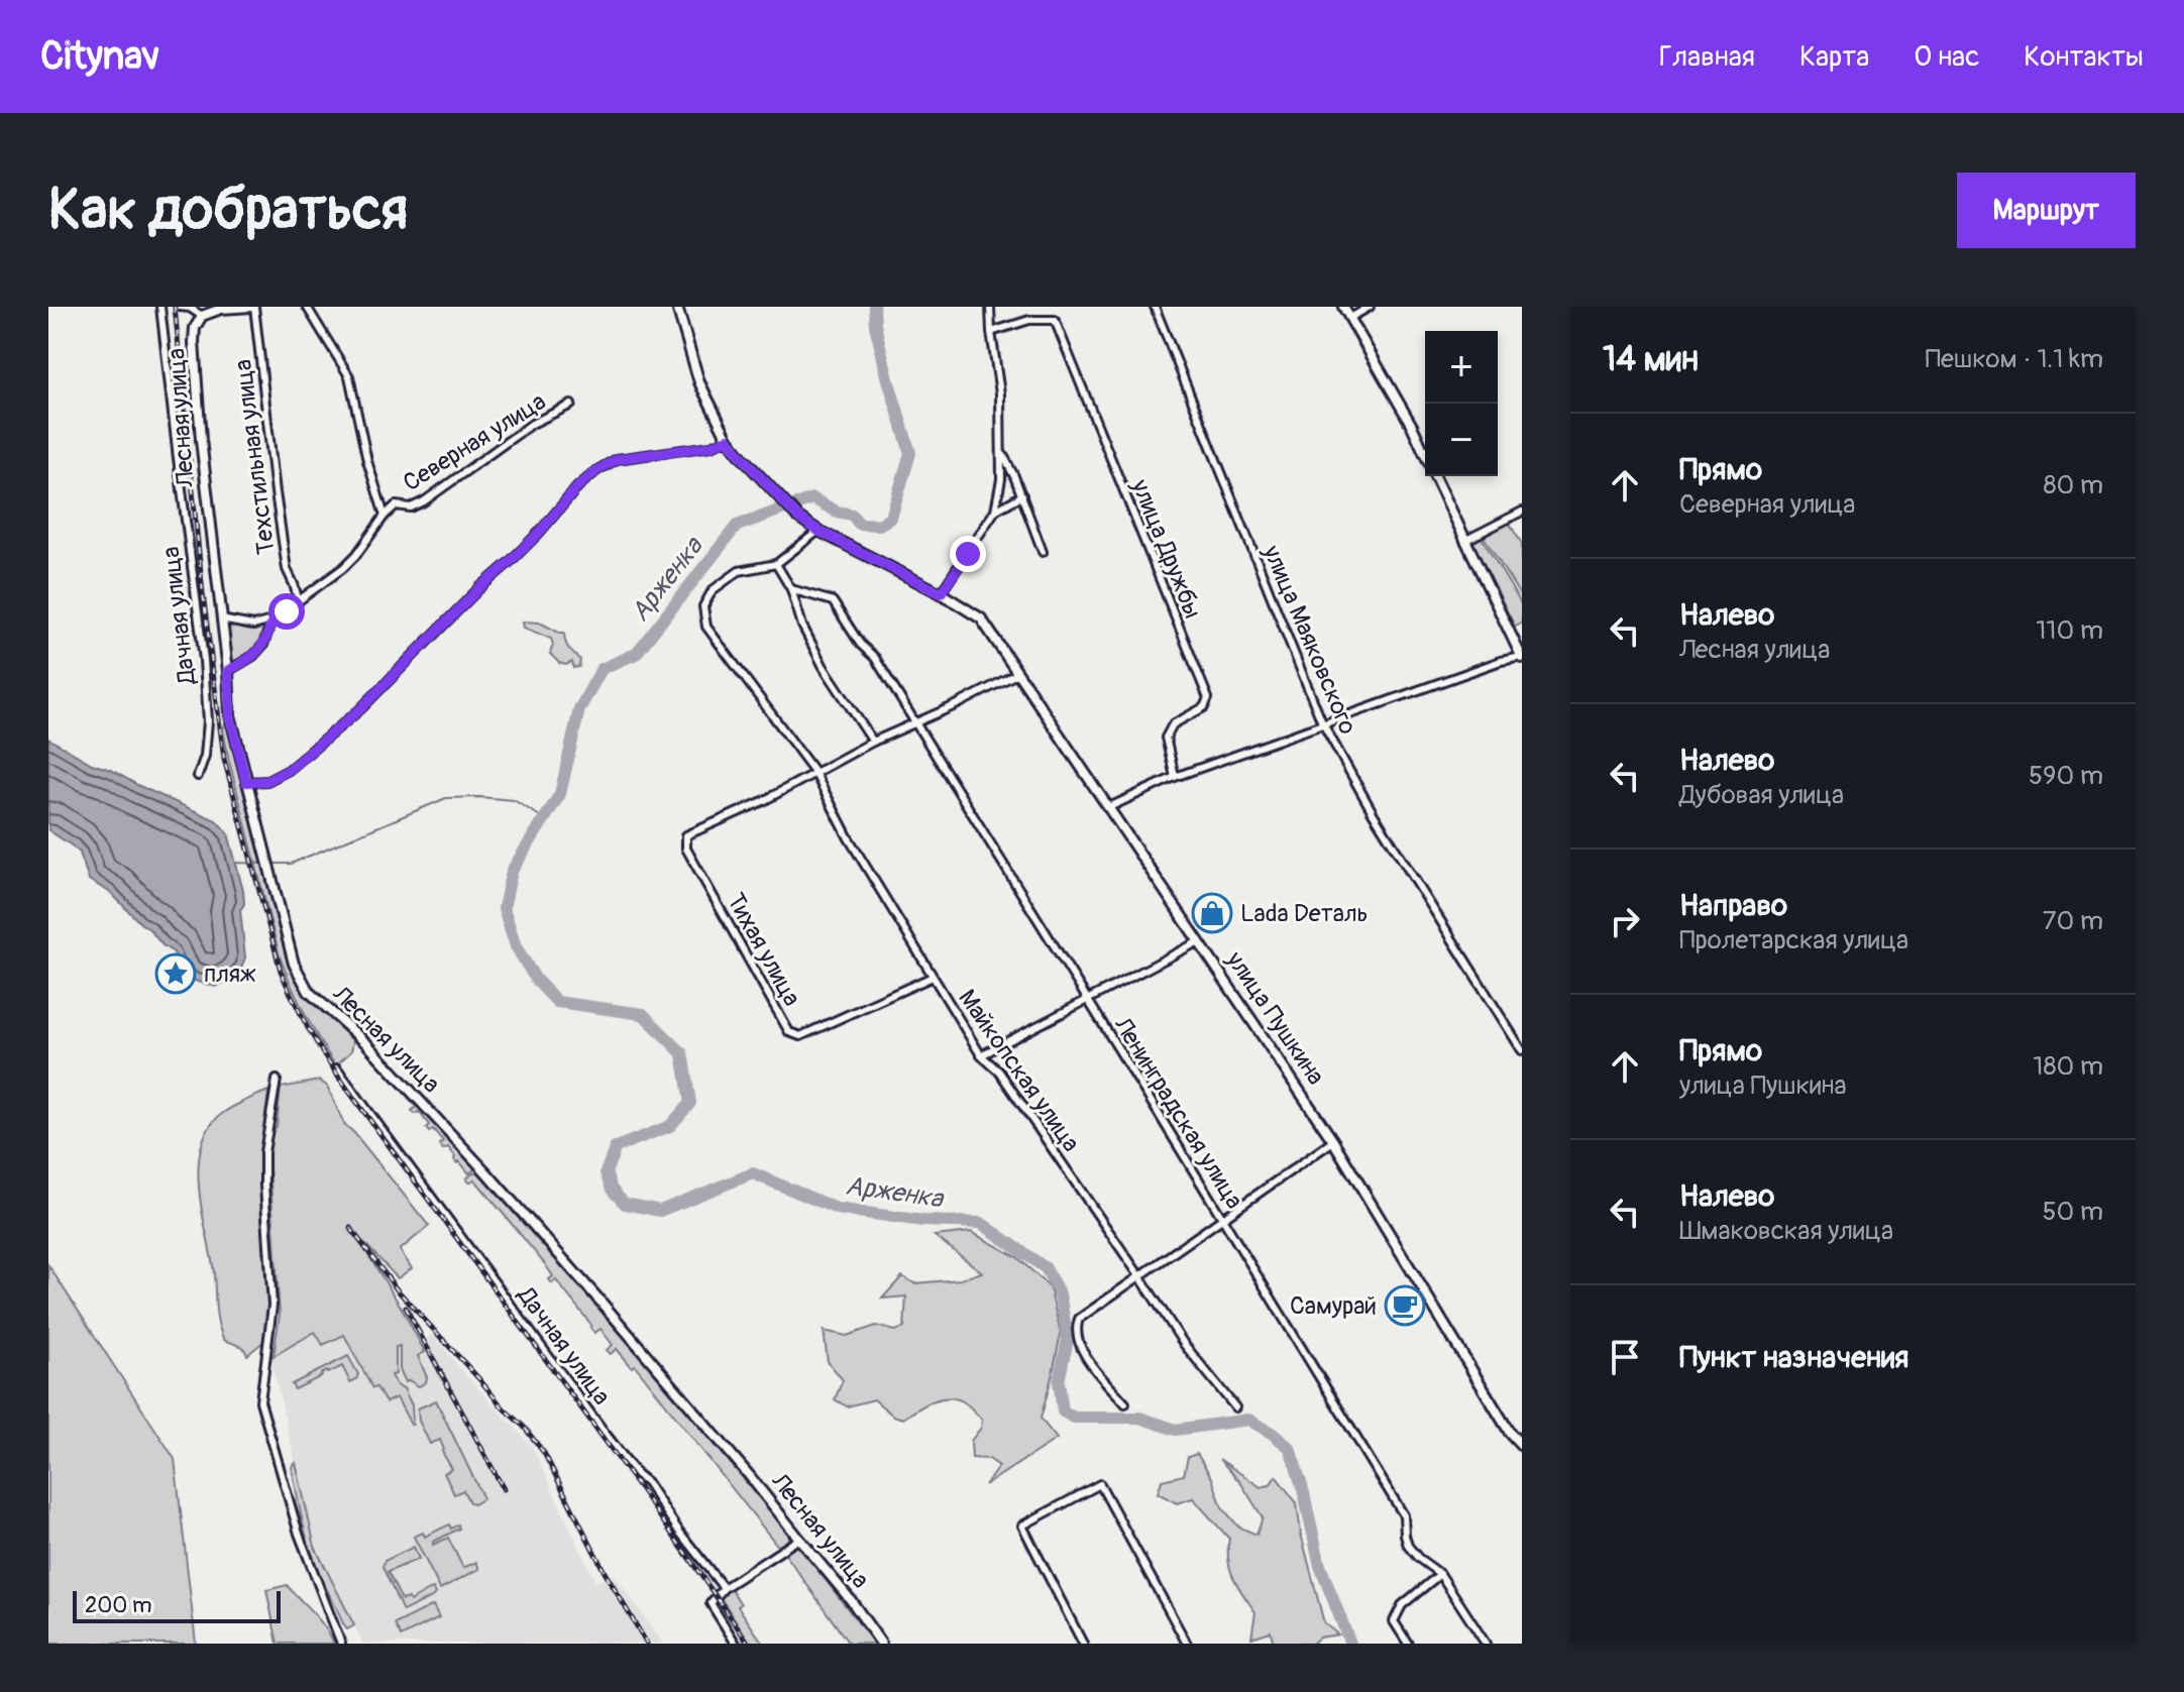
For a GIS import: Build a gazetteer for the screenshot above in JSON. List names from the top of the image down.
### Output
{
  "streets": {
    "street": [
      "Лесная улица",
      "Северная улица",
      "Техстильная улица",
      "улица Дружбы",
      "Дачная улица",
      "улица Маяковского",
      "Тихая улица",
      "улица Пушкина",
      "Майкопская улица",
      "Ленинградская улица"
    ]
  },
  "crossings": [
    ["Лесная улица", "Северная улица"],
    ["Северная улица", "Техстильная улица"],
    ["Тихая улица", "Майкопская улица"]
  ],
  "water": ["Арженка"],
  "places": {
    "shop": ["Lada Dеталь"],
    "place": ["пляж"],
    "cafe": ["Самурай"]
  },
  "scale_bar": "200 m",
  "page": {
    "header": "Citynav",
    "nav": [
      "Главная",
      "Карта",
      "О нас",
      "Контакты"
    ],
    "buttons": "Маршрут",
    "title": "Как добраться",
    "heading": ["14 мин", "Пешком · 1.1 km"],
    "map_buttons": ["+", "−"],
    "list": [
      ["Прямо", "Северная улица", "80 m"],
      ["Налево", "Лесная улица", "110 m"],
      ["Налево", "Дубовая улица", "590 m"],
      ["Направо", "Пролетарская улица", "70 m"],
      ["Прямо", "улица Пушкина", "180 m"],
      ["Налево", "Шмаковская улица", "50 m"],
      "Пункт назначения"
    ],
    "scale": "200 m"
  }
}
